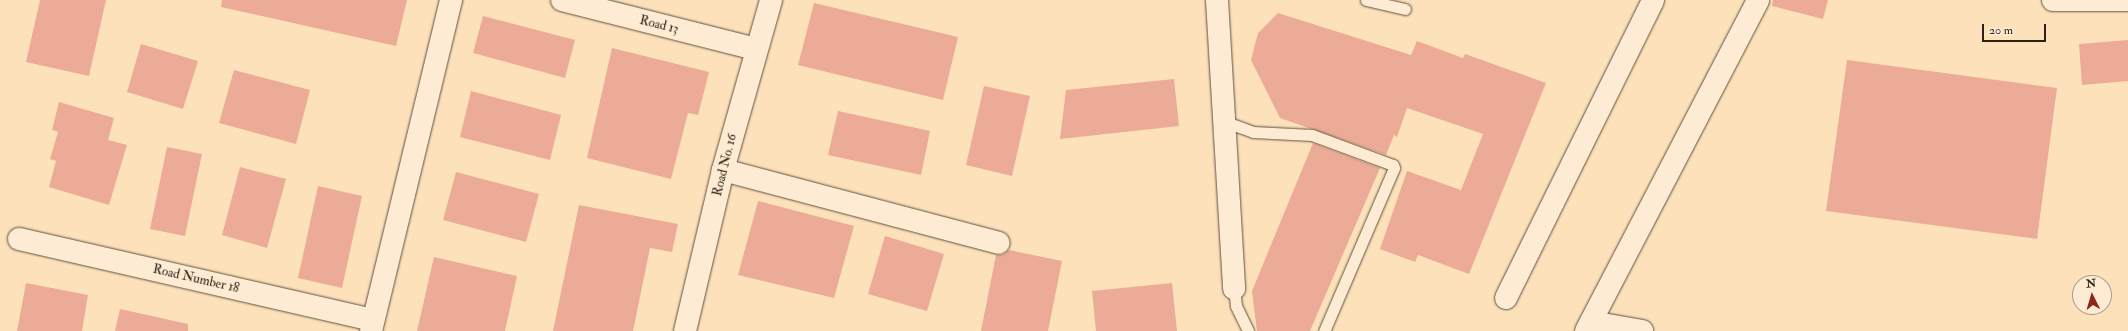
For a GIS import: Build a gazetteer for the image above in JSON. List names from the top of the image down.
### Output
{
  "streets": {
    "street": ["Road 13", "Road No. 16", "Road Number 18"]
  },
  "crossings": [
    ["Road 13", "Road No. 16"]
  ],
  "scale_bar": "20 m",
  "north": "top"
}
